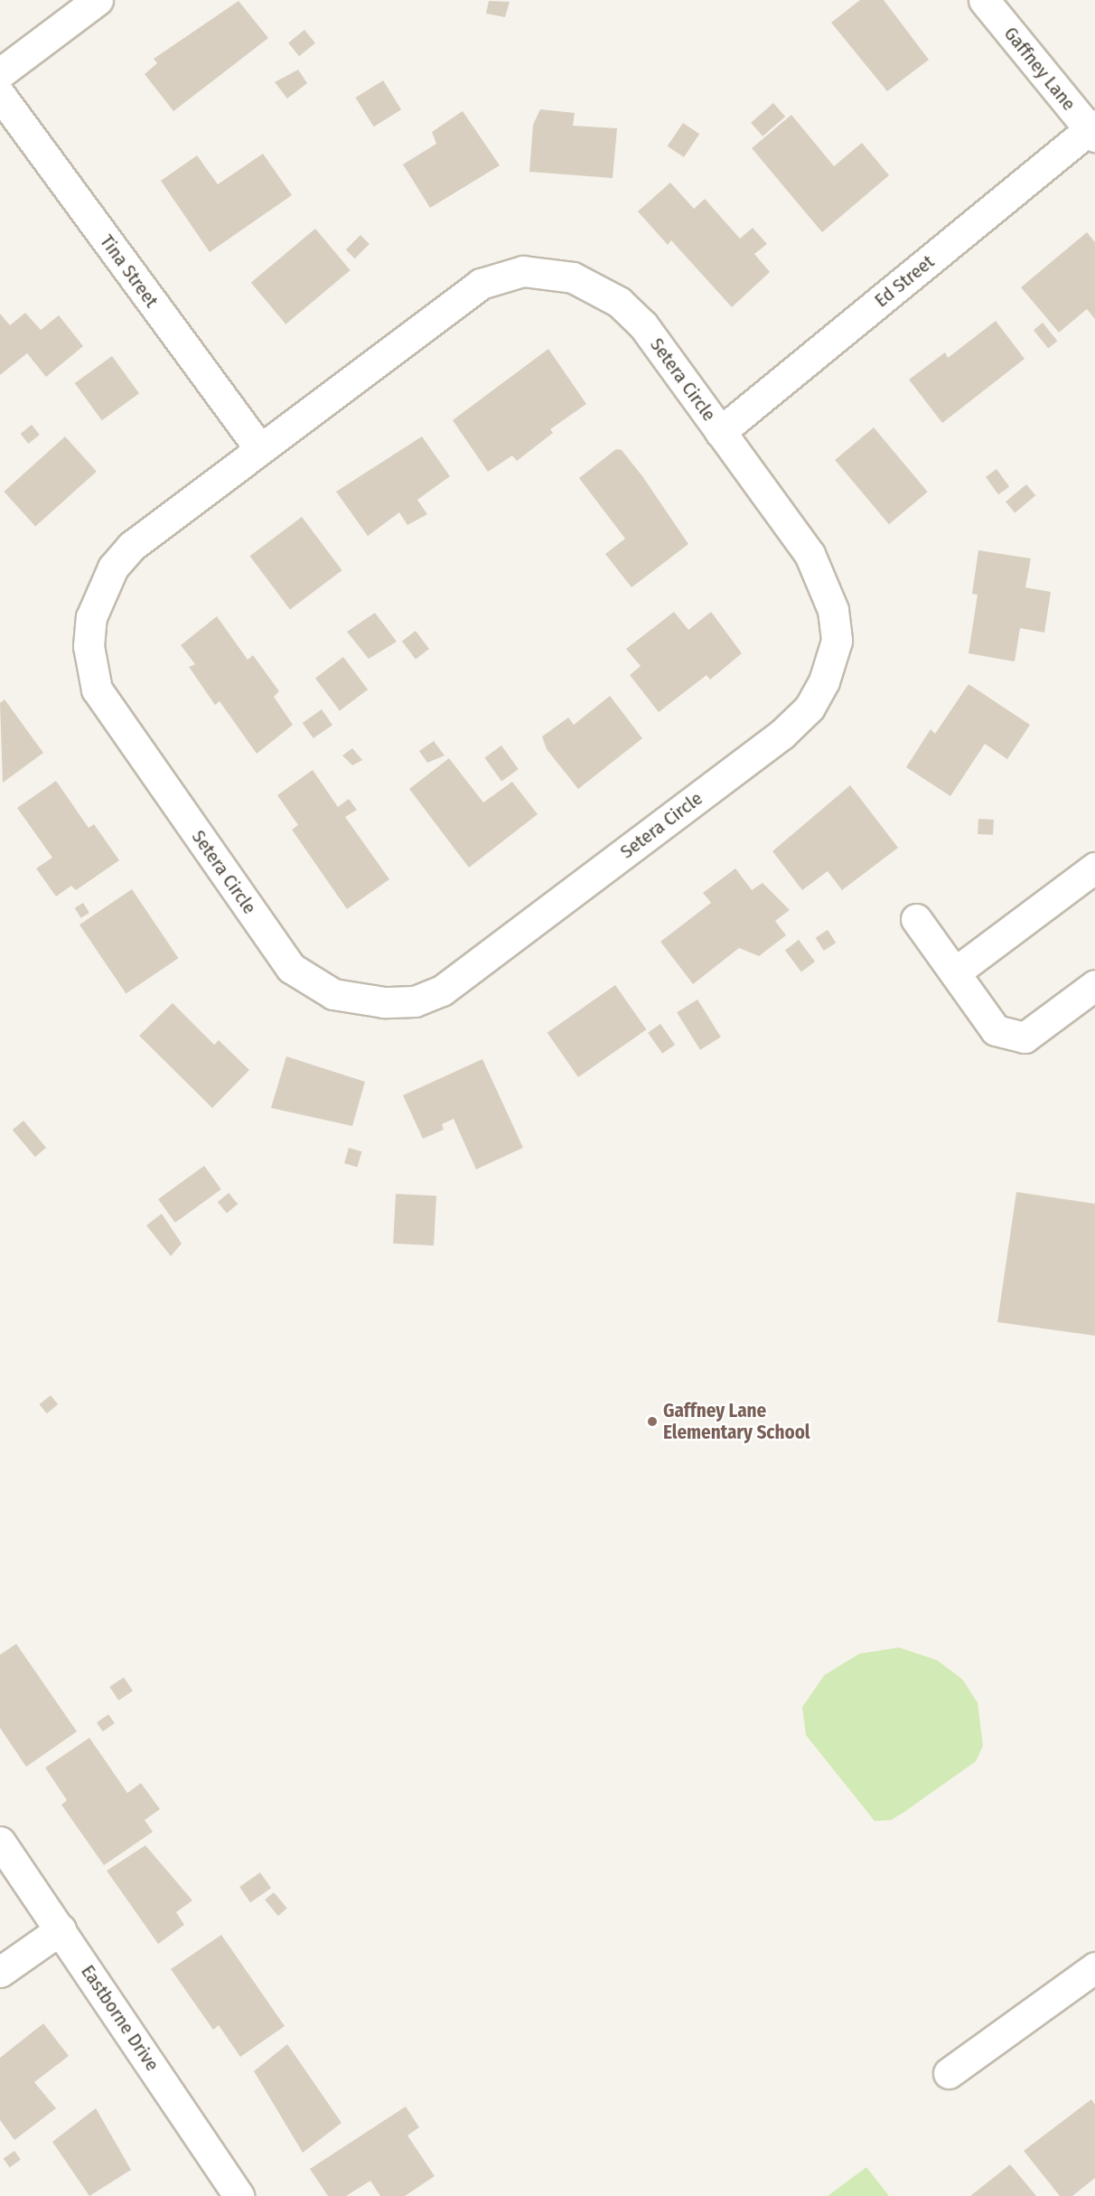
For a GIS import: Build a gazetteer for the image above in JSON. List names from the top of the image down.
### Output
{
  "streets": {
    "street": [
      "Gaffney Lane",
      "Tina Street",
      "Ed Street",
      "Setera Circle",
      "Eastborne Drive"
    ]
  },
  "crossings": [
    ["Gaffney Lane", "Ed Street"],
    ["Tina Street", "Setera Circle"],
    ["Ed Street", "Setera Circle"]
  ],
  "places": ["Gaffney Lane Elementary School"]
}
